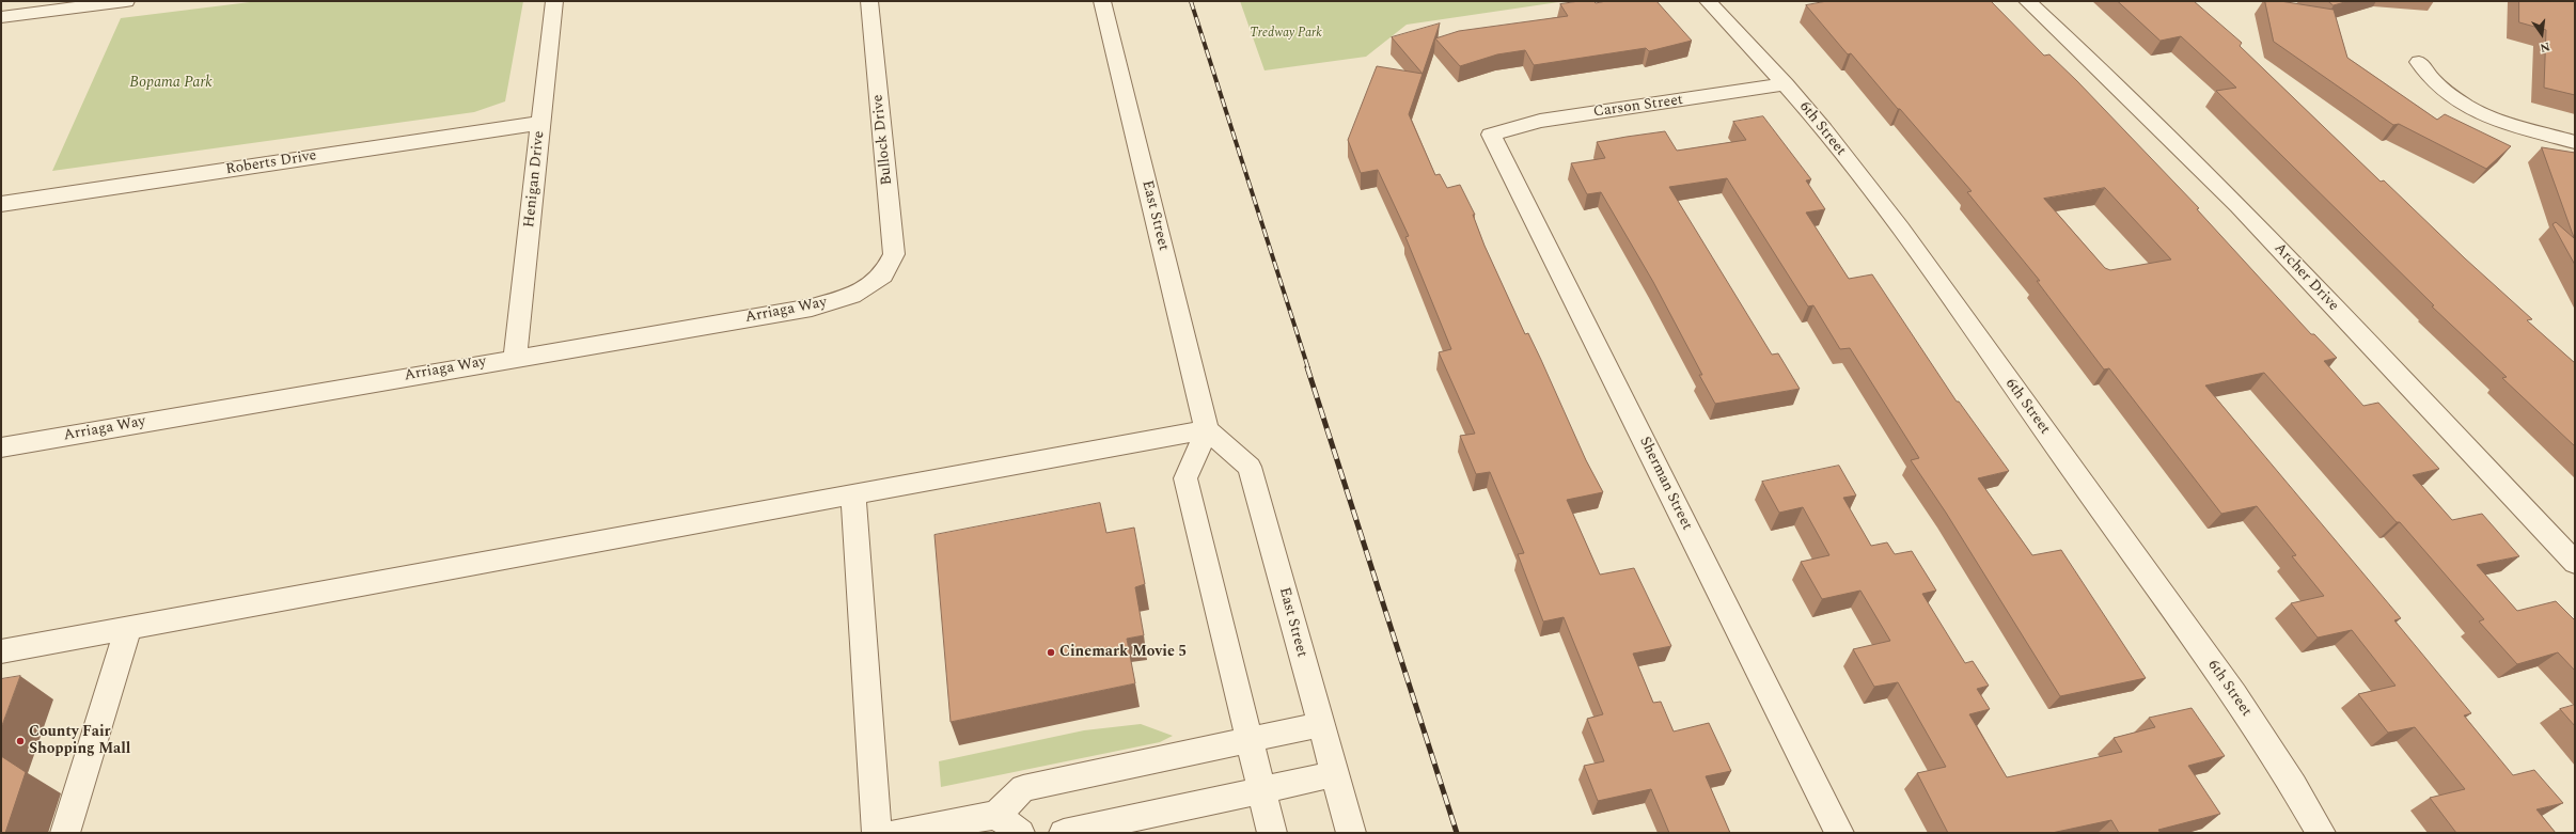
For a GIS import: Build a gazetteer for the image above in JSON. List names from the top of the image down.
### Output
{
  "streets": {
    "street": [
      "Carson Street",
      "6th Street",
      "Bullock Drive",
      "Roberts Drive",
      "Henigan Drive",
      "East Street",
      "Archer Drive",
      "Arriaga Way",
      "Sherman Street"
    ]
  },
  "crossings": [
    ["Carson Street", "6th Street"],
    ["Carson Street", "Sherman Street"],
    ["Bullock Drive", "Arriaga Way"],
    ["Roberts Drive", "Henigan Drive"],
    ["Henigan Drive", "Arriaga Way"]
  ],
  "parks": ["Tredway Park", "Bopama Park"],
  "places": ["Cinemark Movie 5", "County Fair Shopping Mall"],
  "north": "bottom"
}
